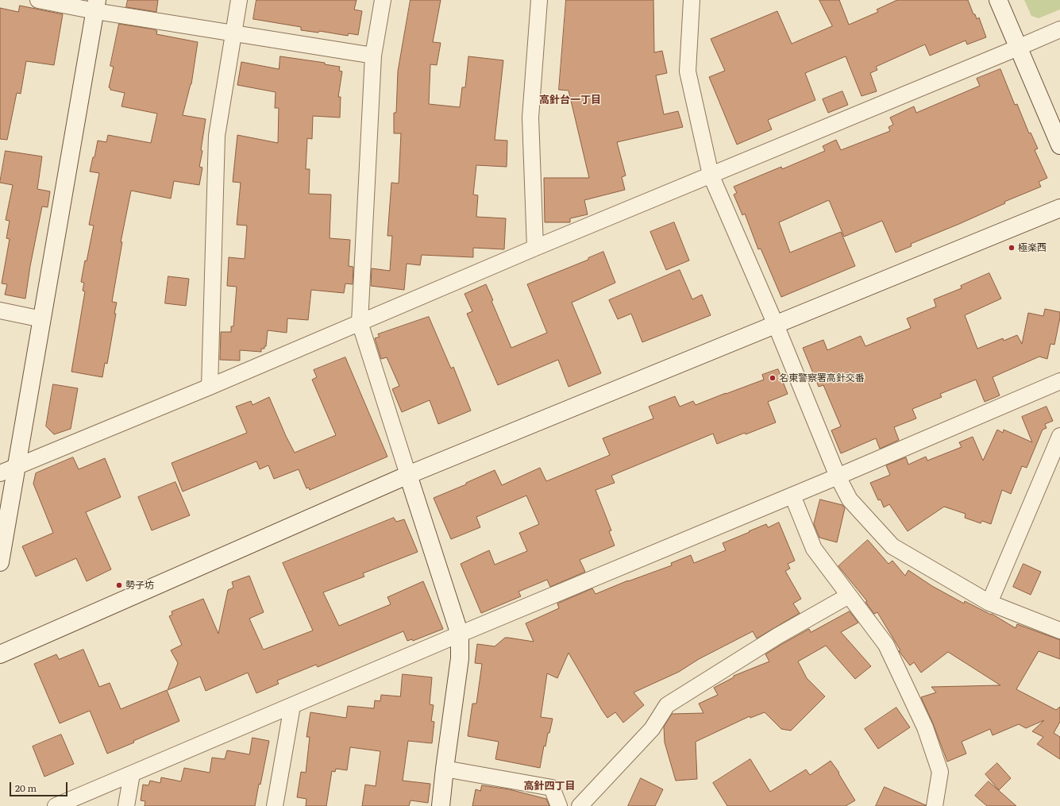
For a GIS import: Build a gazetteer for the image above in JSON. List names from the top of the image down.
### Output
{
  "districts": ["高針台一丁目", "高針四丁目"],
  "places": ["極楽西", "名東警察署高針交番", "勢子坊"],
  "scale_bar": "20 m"
}
